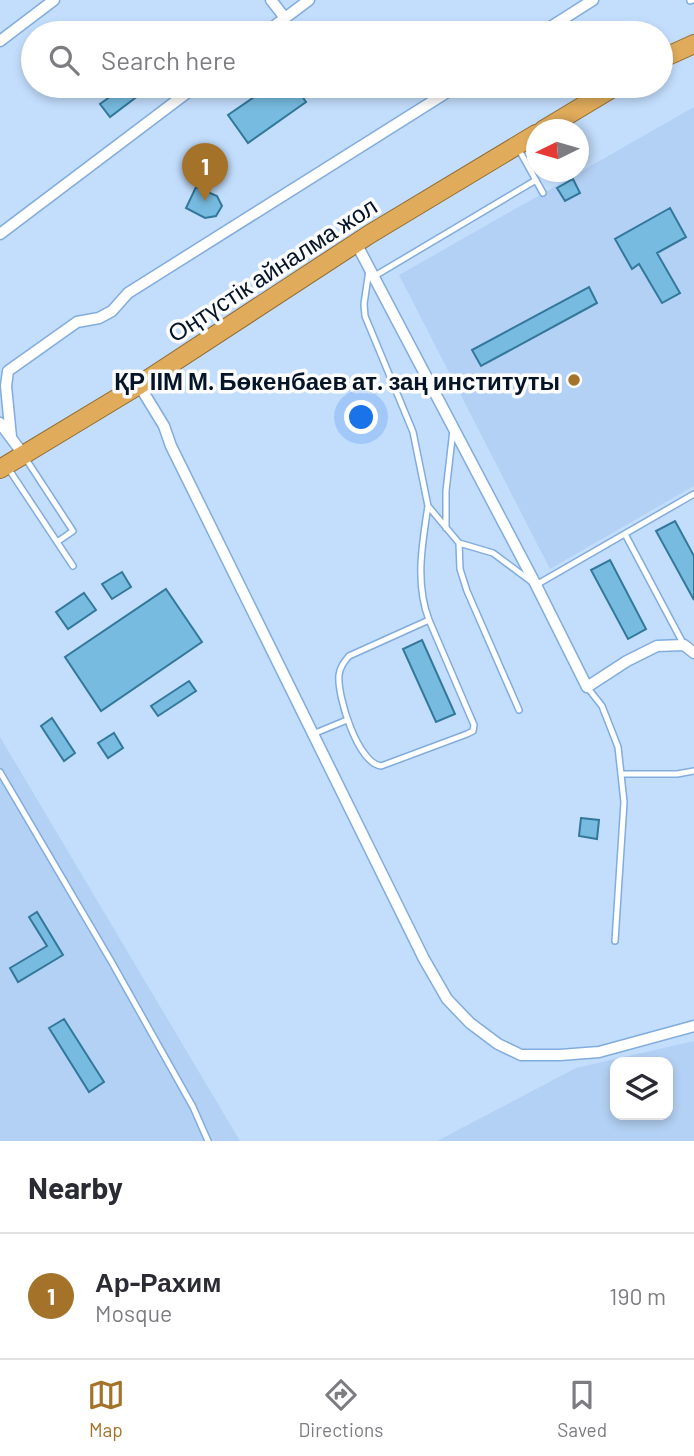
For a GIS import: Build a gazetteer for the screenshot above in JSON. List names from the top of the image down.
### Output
{
  "streets": {
    "highway": ["Оңтүстік айналма жол"]
  },
  "places": ["ҚР ІІМ М. Бөкенбаев ат. заң институты"],
  "north": "left",
  "page": {
    "search": "Search here",
    "pins": "1",
    "heading": "Nearby",
    "list": [
      {
        "mark": "1",
        "name": "Ар-Рахим",
        "note": "Mosque",
        "value": "190 m"
      }
    ],
    "nav": ["Map", "Directions", "Saved"]
  }
}
